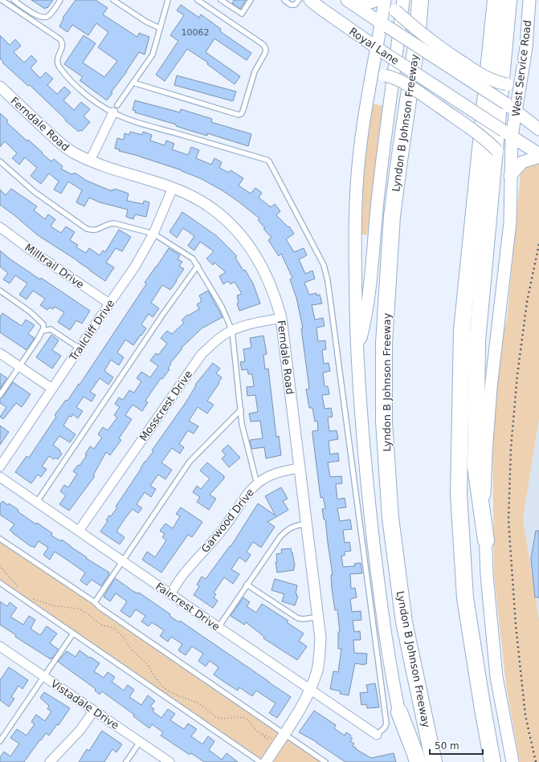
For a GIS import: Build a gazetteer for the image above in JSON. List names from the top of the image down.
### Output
{
  "streets": {
    "highway": ["Lyndon B Johnson Freeway"],
    "main road": ["Royal Lane", "West Service Road"],
    "street": [
      "Ferndale Road",
      "Milltrail Drive",
      "Trailcliff Drive",
      "Mosscrest Drive",
      "Garwood Drive",
      "Faircrest Drive",
      "Vistadale Drive"
    ]
  },
  "crossings": [
    ["Royal Lane", "West Service Road"],
    ["Ferndale Road", "Trailcliff Drive"],
    ["Ferndale Road", "Mosscrest Drive"],
    ["Ferndale Road", "Garwood Drive"],
    ["Ferndale Road", "Faircrest Drive"],
    ["Milltrail Drive", "Trailcliff Drive"],
    ["Mosscrest Drive", "Faircrest Drive"],
    ["Garwood Drive", "Faircrest Drive"]
  ],
  "house_numbers": ["10062"],
  "scale_bar": "50 m"
}
